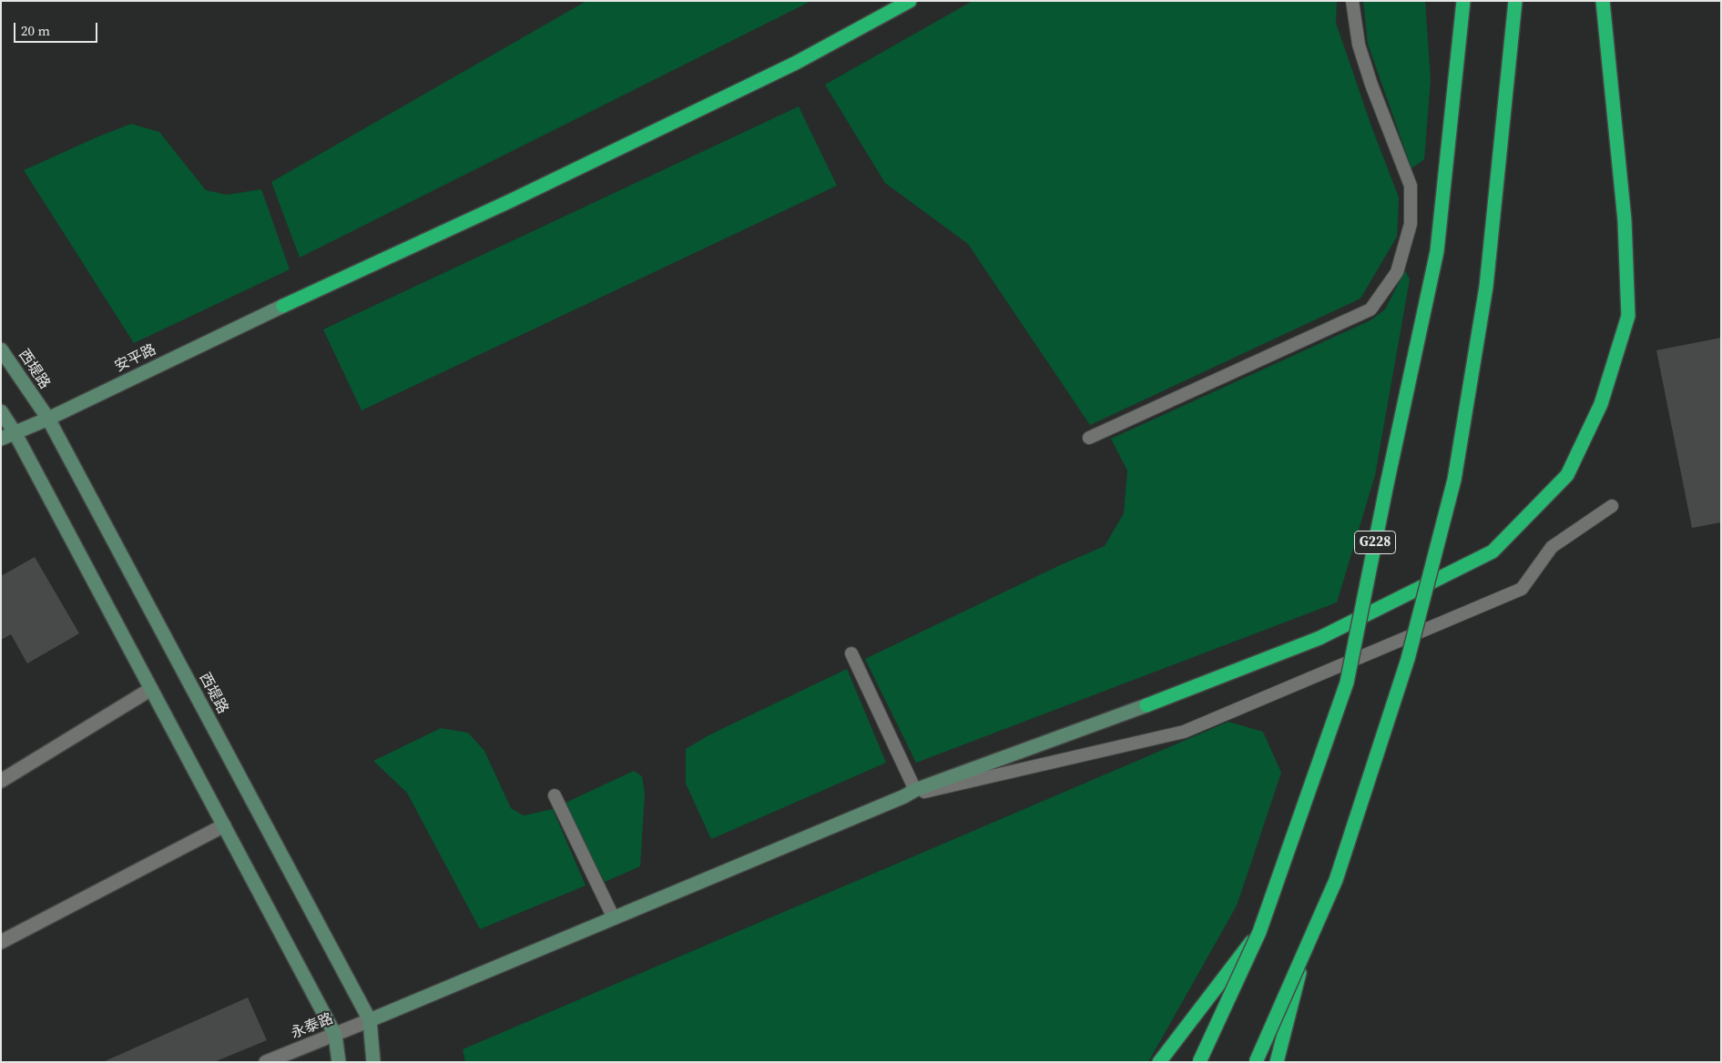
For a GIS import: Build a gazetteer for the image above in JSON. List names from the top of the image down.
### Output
{
  "streets": {
    "highway": ["G228"],
    "street": ["安平路", "西堤路", "永泰路"]
  },
  "crossings": [
    ["安平路", "西堤路"],
    ["西堤路", "永泰路"]
  ],
  "scale_bar": "20 m"
}
